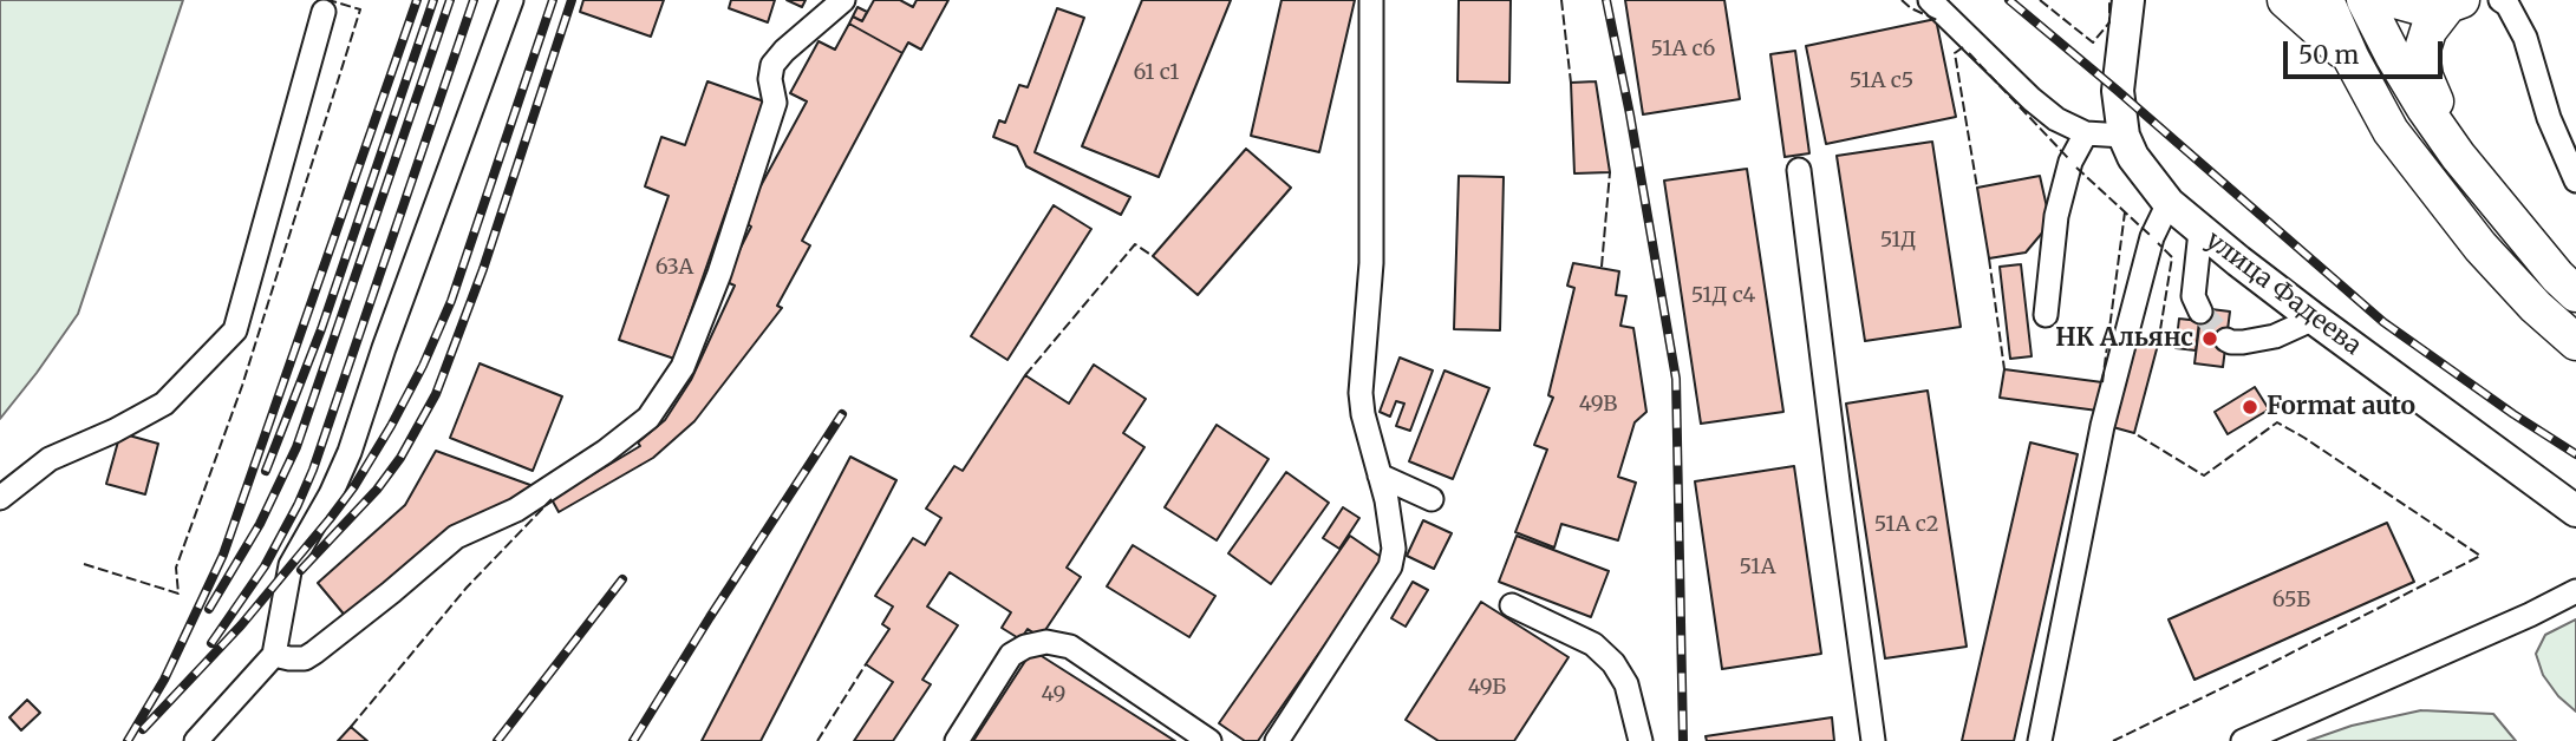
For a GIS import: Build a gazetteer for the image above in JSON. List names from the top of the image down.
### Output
{
  "streets": {
    "main road": ["улица Фадеева"]
  },
  "places": ["НК Альянс", "Format auto"],
  "house_numbers": [
    "51А с6",
    "61 с1",
    "51А с5",
    "51Д",
    "63А",
    "51Д с4",
    "49В",
    "51А с2",
    "51А",
    "65Б",
    "49Б",
    "49"
  ],
  "scale_bar": "50 m"
}
